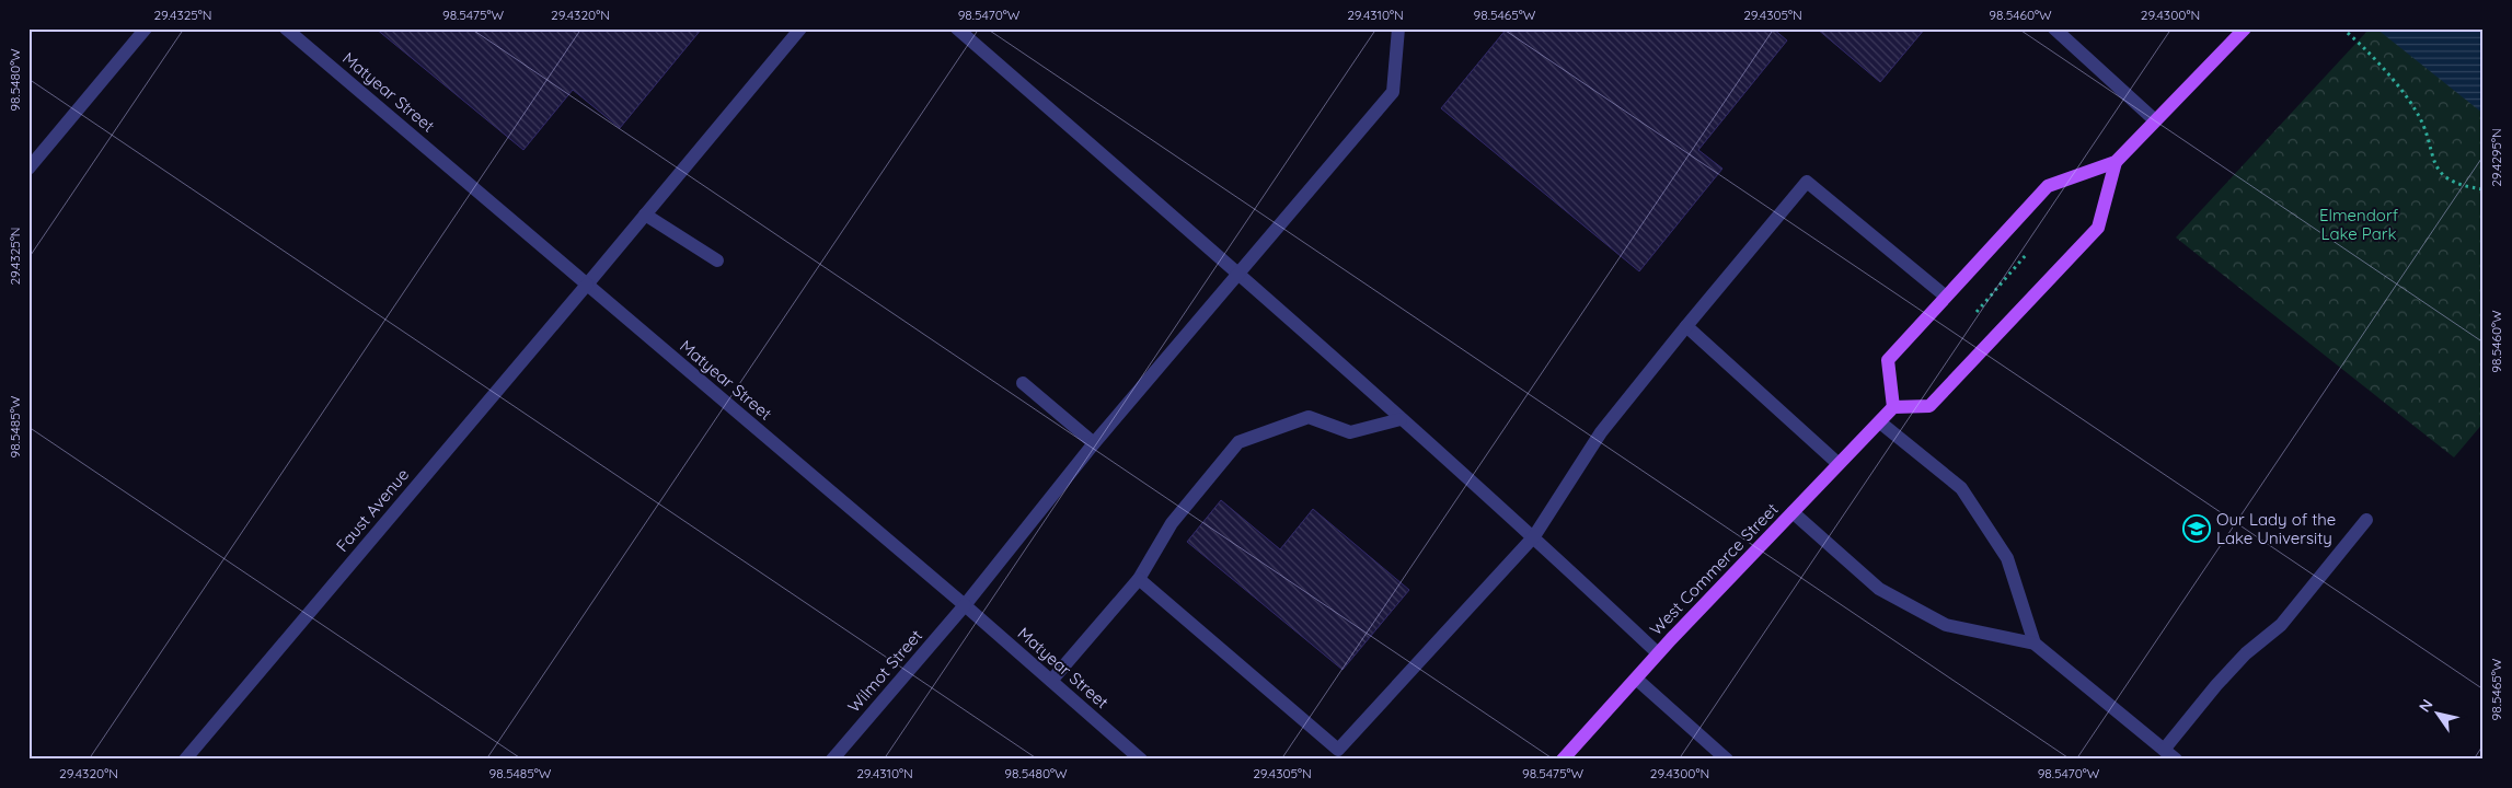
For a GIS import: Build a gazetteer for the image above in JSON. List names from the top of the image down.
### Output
{
  "streets": {
    "main road": ["West Commerce Street"],
    "street": ["Matyear Street", "Faust Avenue", "Wilmot Street"]
  },
  "crossings": [
    ["Matyear Street", "Faust Avenue"],
    ["Matyear Street", "Wilmot Street"]
  ],
  "parks": ["Elmendorf Lake Park"],
  "places": {
    "school or university": ["Our Lady of the Lake University"]
  },
  "north": "top left",
  "coordinates": [
    "29.4325°N",
    "98.5475°W",
    "29.4320°N",
    "98.5470°W",
    "29.4310°N",
    "98.5465°W",
    "29.4305°N",
    "98.5460°W",
    "29.4300°N",
    "98.5480°W",
    "29.4295°N",
    "98.5485°W"
  ]
}
